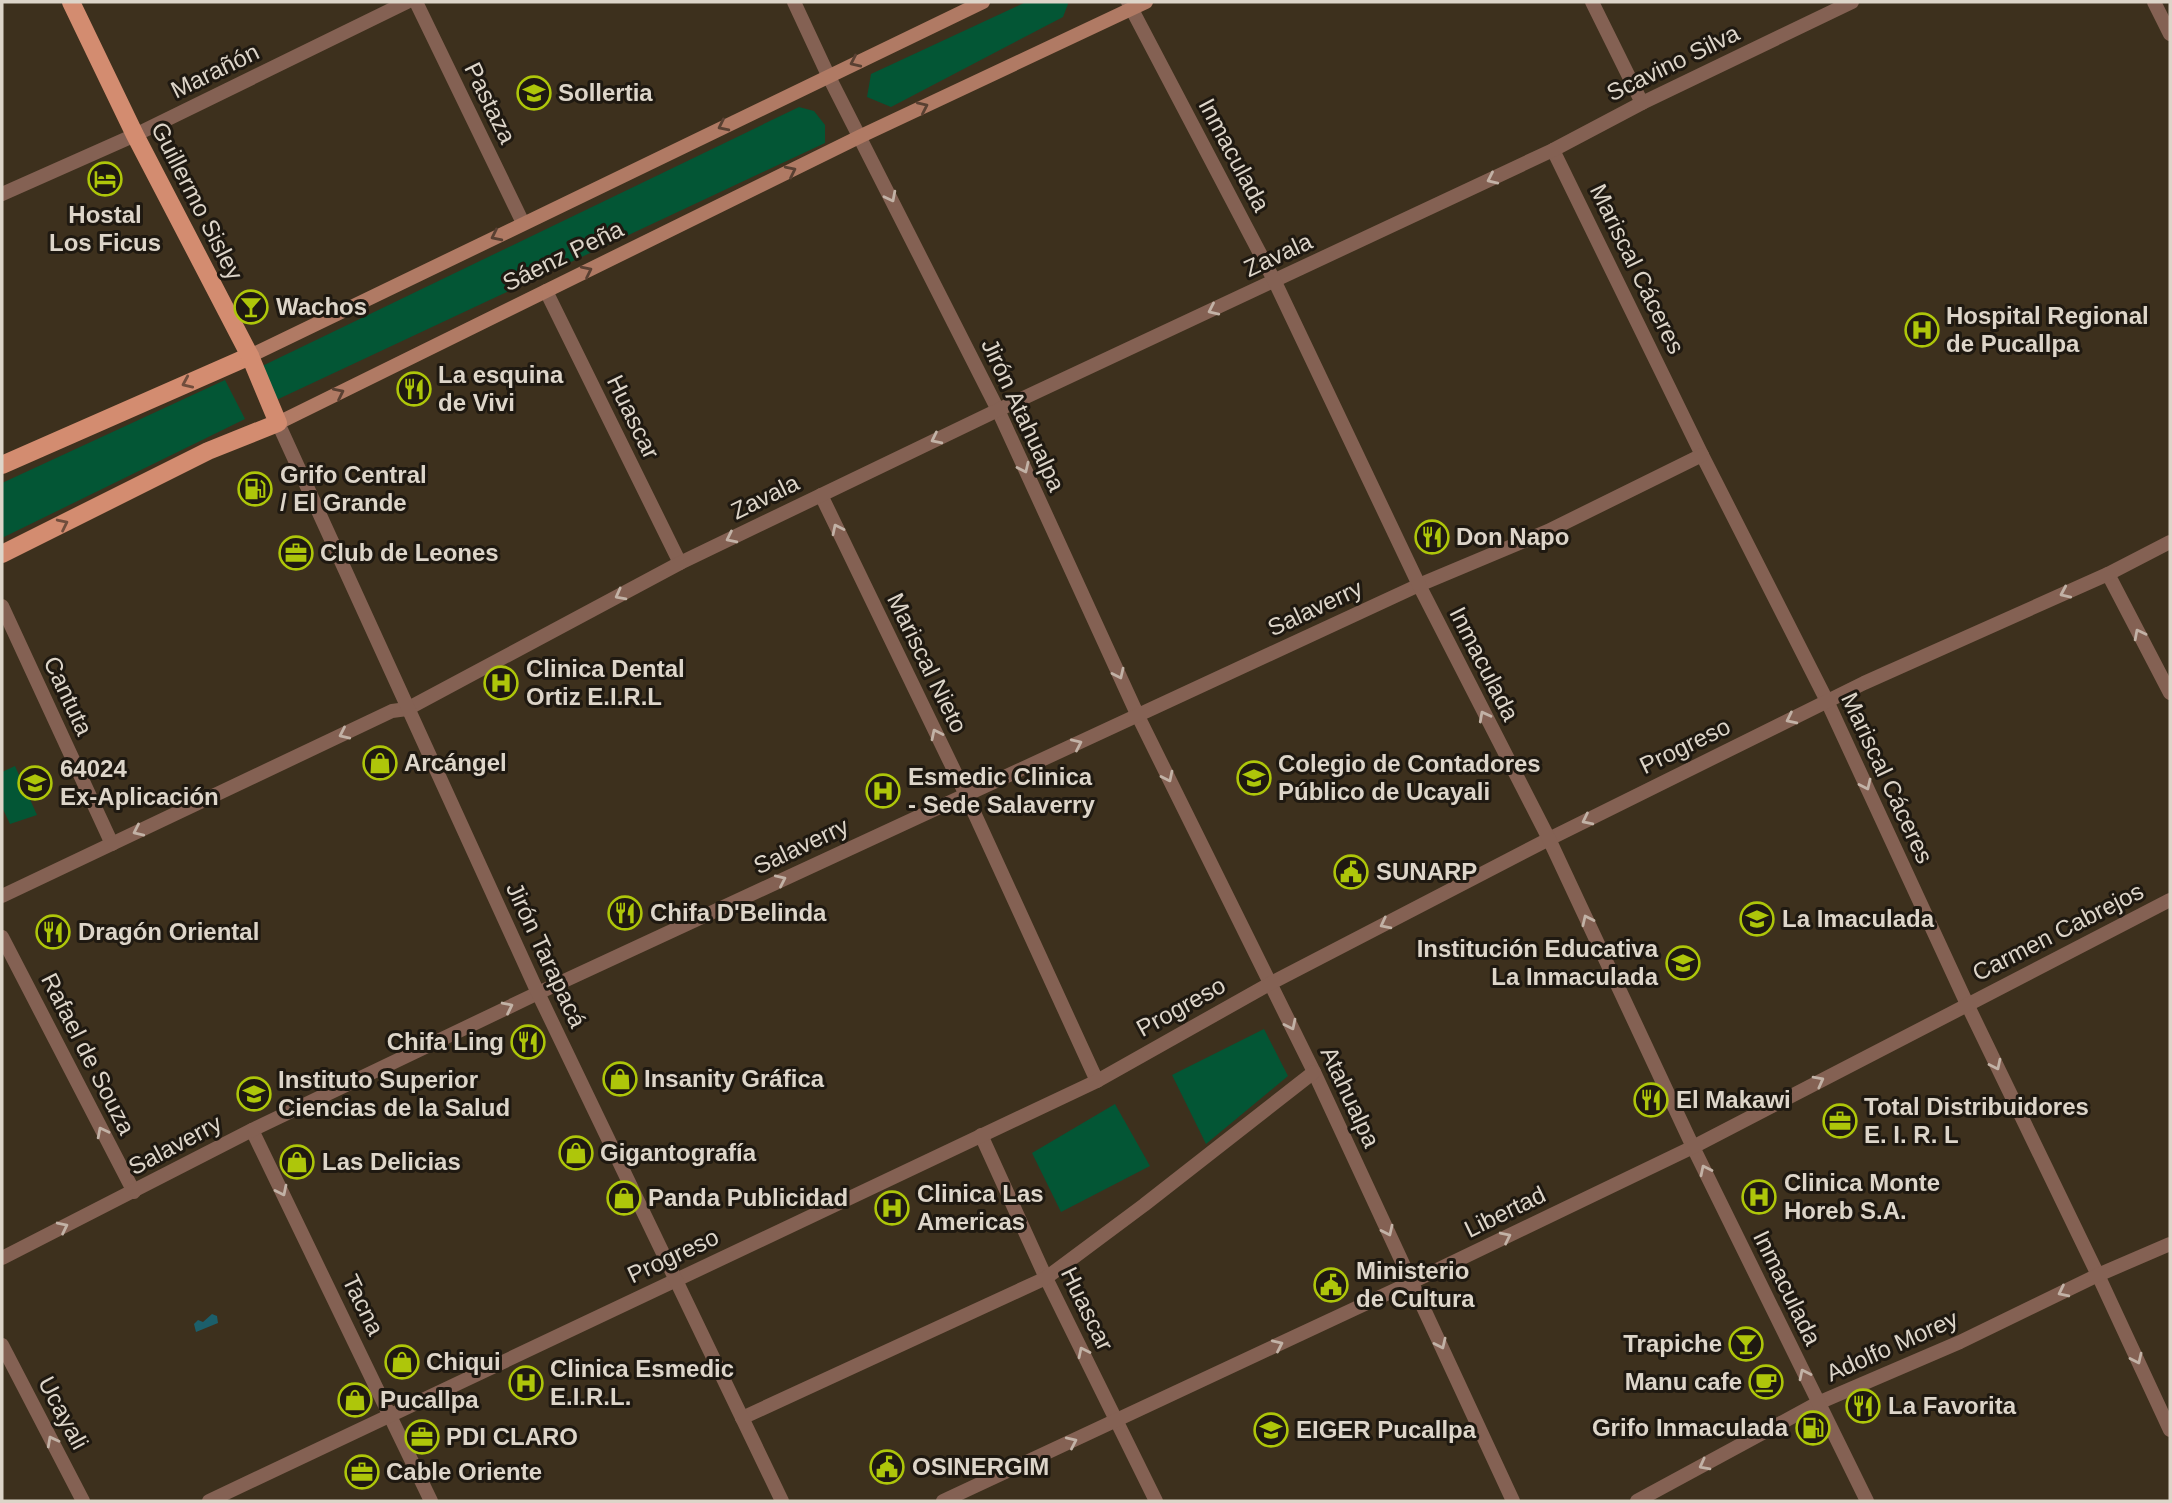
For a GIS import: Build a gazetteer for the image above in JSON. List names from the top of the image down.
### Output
{
  "streets": {
    "main road": ["Guillermo Sisley", "Sáenz Peña"],
    "street": [
      "Scavino Silva",
      "Marañón",
      "Pastaza",
      "Inmaculada",
      "Zavala",
      "Mariscal Cáceres",
      "Jirón Atahualpa",
      "Huascar",
      "Salaverry",
      "Mariscal Nieto",
      "Cantuta",
      "Progreso",
      "Carmen Cabrejos",
      "Jirón Tarapacá",
      "Rafael de Souza",
      "Atahualpa",
      "Libertad",
      "Tacna",
      "Adolfo Morey",
      "Ucayali"
    ]
  },
  "crossings": [
    ["Scavino Silva", "Zavala"],
    ["Scavino Silva", "Mariscal Cáceres"],
    ["Marañón", "Guillermo Sisley"],
    ["Pastaza", "Sáenz Peña"],
    ["Inmaculada", "Zavala"],
    ["Inmaculada", "Sáenz Peña"],
    ["Inmaculada", "Salaverry"],
    ["Inmaculada", "Progreso"],
    ["Inmaculada", "Libertad"],
    ["Inmaculada", "Adolfo Morey"],
    ["Guillermo Sisley", "Sáenz Peña"],
    ["Guillermo Sisley", "Jirón Tarapacá"],
    ["Zavala", "Mariscal Cáceres"],
    ["Zavala", "Jirón Atahualpa"],
    ["Zavala", "Huascar"],
    ["Zavala", "Mariscal Nieto"],
    ["Zavala", "Cantuta"],
    ["Zavala", "Jirón Tarapacá"],
    ["Sáenz Peña", "Jirón Atahualpa"],
    ["Sáenz Peña", "Huascar"],
    ["Sáenz Peña", "Jirón Tarapacá"],
    ["Mariscal Cáceres", "Salaverry"],
    ["Mariscal Cáceres", "Progreso"],
    ["Mariscal Cáceres", "Carmen Cabrejos"],
    ["Mariscal Cáceres", "Libertad"],
    ["Mariscal Cáceres", "Adolfo Morey"],
    ["Jirón Atahualpa", "Salaverry"],
    ["Jirón Atahualpa", "Atahualpa"],
    ["Huascar", "Progreso"],
    ["Huascar", "Libertad"],
    ["Salaverry", "Mariscal Nieto"],
    ["Salaverry", "Jirón Tarapacá"],
    ["Salaverry", "Rafael de Souza"],
    ["Salaverry", "Atahualpa"],
    ["Salaverry", "Tacna"],
    ["Mariscal Nieto", "Progreso"],
    ["Progreso", "Jirón Tarapacá"],
    ["Progreso", "Atahualpa"],
    ["Progreso", "Tacna"],
    ["Carmen Cabrejos", "Libertad"],
    ["Atahualpa", "Libertad"]
  ],
  "one_way": [
    "Inmaculada",
    "Zavala",
    "Mariscal Cáceres",
    "Jirón Atahualpa",
    "Salaverry",
    "Mariscal Nieto",
    "Progreso",
    "Rafael de Souza",
    "Atahualpa",
    "Libertad",
    "Tacna",
    "Adolfo Morey",
    "Ucayali"
  ],
  "places": {
    "school or university": [
      "Sollertia",
      "Colegio de Contadores Público de Ucayali",
      "64024 Ex-Aplicación",
      "La Imaculada",
      "Institución Educativa La Inmaculada",
      "Instituto Superior Ciencias de la Salud",
      "EIGER Pucallpa"
    ],
    "hotel": ["Hostal Los Ficus"],
    "bar": ["Wachos", "Trapiche"],
    "hospital": [
      "Hospital Regional de Pucallpa",
      "Clinica Dental Ortiz E.I.R.L",
      "Esmedic Clinica - Sede Salaverry",
      "Clinica Monte Horeb S.A.",
      "Clinica Las Americas",
      "Clinica Esmedic E.I.R.L."
    ],
    "restaurant": [
      "La esquina de Vivi",
      "Don Napo",
      "Chifa D'Belinda",
      "Dragón Oriental",
      "Chifa Ling",
      "El Makawi",
      "La Favorita"
    ],
    "fuel station": ["Grifo Central / El Grande", "Grifo Inmaculada"],
    "office": [
      "Club de Leones",
      "Total Distribuidores E. I. R. L",
      "PDI CLARO",
      "Cable Oriente"
    ],
    "shop": [
      "Arcángel",
      "Insanity Gráfica",
      "Gigantografía",
      "Las Delicias",
      "Panda Publicidad",
      "Chiqui",
      "Pucallpa"
    ],
    "public building": ["SUNARP", "Ministerio de Cultura", "OSINERGIM"],
    "cafe": ["Manu cafe"]
  }
}
